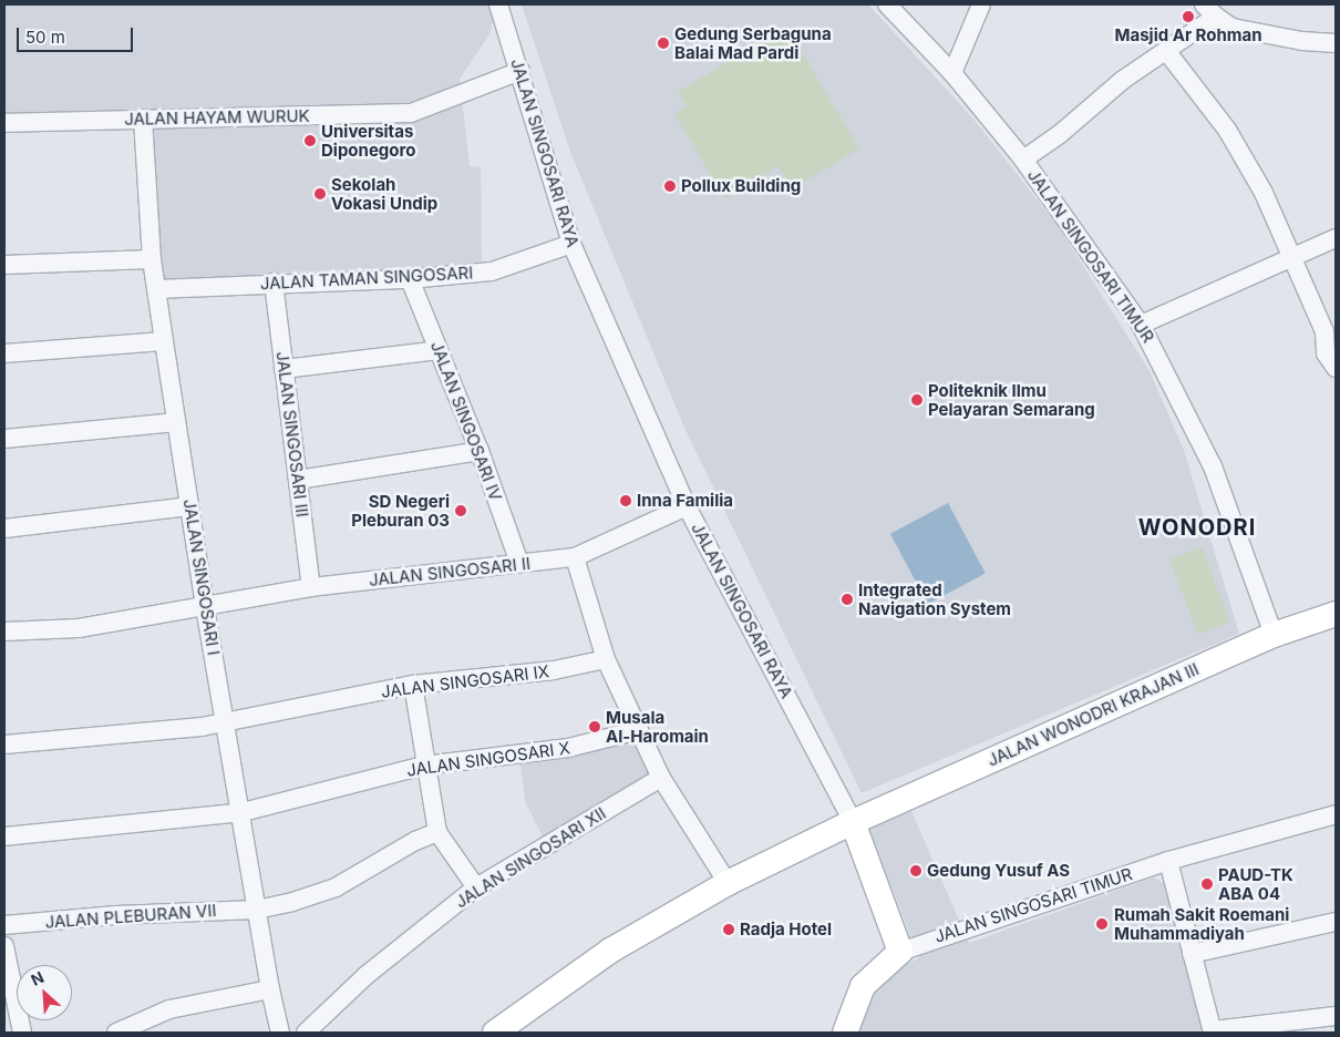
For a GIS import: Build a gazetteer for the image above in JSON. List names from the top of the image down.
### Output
{
  "streets": {
    "main road": ["JALAN WONODRI KRAJAN III"],
    "street": [
      "JALAN HAYAM WURUK",
      "JALAN SINGOSARI RAYA",
      "JALAN SINGOSARI TIMUR",
      "JALAN TAMAN SINGOSARI",
      "JALAN SINGOSARI IV",
      "JALAN SINGOSARI III",
      "JALAN SINGOSARI II",
      "JALAN SINGOSARI I",
      "JALAN SINGOSARI IX",
      "JALAN SINGOSARI X",
      "JALAN SINGOSARI XII",
      "JALAN PLEBURAN VII"
    ]
  },
  "crossings": [
    ["JALAN HAYAM WURUK", "JALAN SINGOSARI RAYA"],
    ["JALAN HAYAM WURUK", "JALAN SINGOSARI I"],
    ["JALAN SINGOSARI RAYA", "JALAN TAMAN SINGOSARI"],
    ["JALAN SINGOSARI RAYA", "JALAN SINGOSARI II"],
    ["JALAN SINGOSARI RAYA", "JALAN WONODRI KRAJAN III"],
    ["JALAN SINGOSARI TIMUR", "JALAN WONODRI KRAJAN III"],
    ["JALAN TAMAN SINGOSARI", "JALAN SINGOSARI IV"],
    ["JALAN TAMAN SINGOSARI", "JALAN SINGOSARI III"],
    ["JALAN TAMAN SINGOSARI", "JALAN SINGOSARI I"],
    ["JALAN SINGOSARI IV", "JALAN SINGOSARI II"],
    ["JALAN SINGOSARI III", "JALAN SINGOSARI II"],
    ["JALAN SINGOSARI II", "JALAN SINGOSARI I"],
    ["JALAN SINGOSARI I", "JALAN SINGOSARI IX"],
    ["JALAN SINGOSARI I", "JALAN SINGOSARI X"],
    ["JALAN SINGOSARI I", "JALAN PLEBURAN VII"]
  ],
  "districts": ["WONODRI"],
  "places": [
    "Masjid Ar Rohman",
    "Gedung Serbaguna Balai Mad Pardi",
    "Universitas Diponegoro",
    "Pollux Building",
    "Sekolah Vokasi Undip",
    "Politeknik Ilmu Pelayaran Semarang",
    "Inna Familia",
    "SD Negeri Pleburan 03",
    "Integrated Navigation System",
    "Musala Al-Haromain",
    "Gedung Yusuf AS",
    "PAUD-TK ABA 04",
    "Rumah Sakit Roemani Muhammadiyah",
    "Radja Hotel"
  ],
  "scale_bar": "50 m",
  "north": "top left"
}
